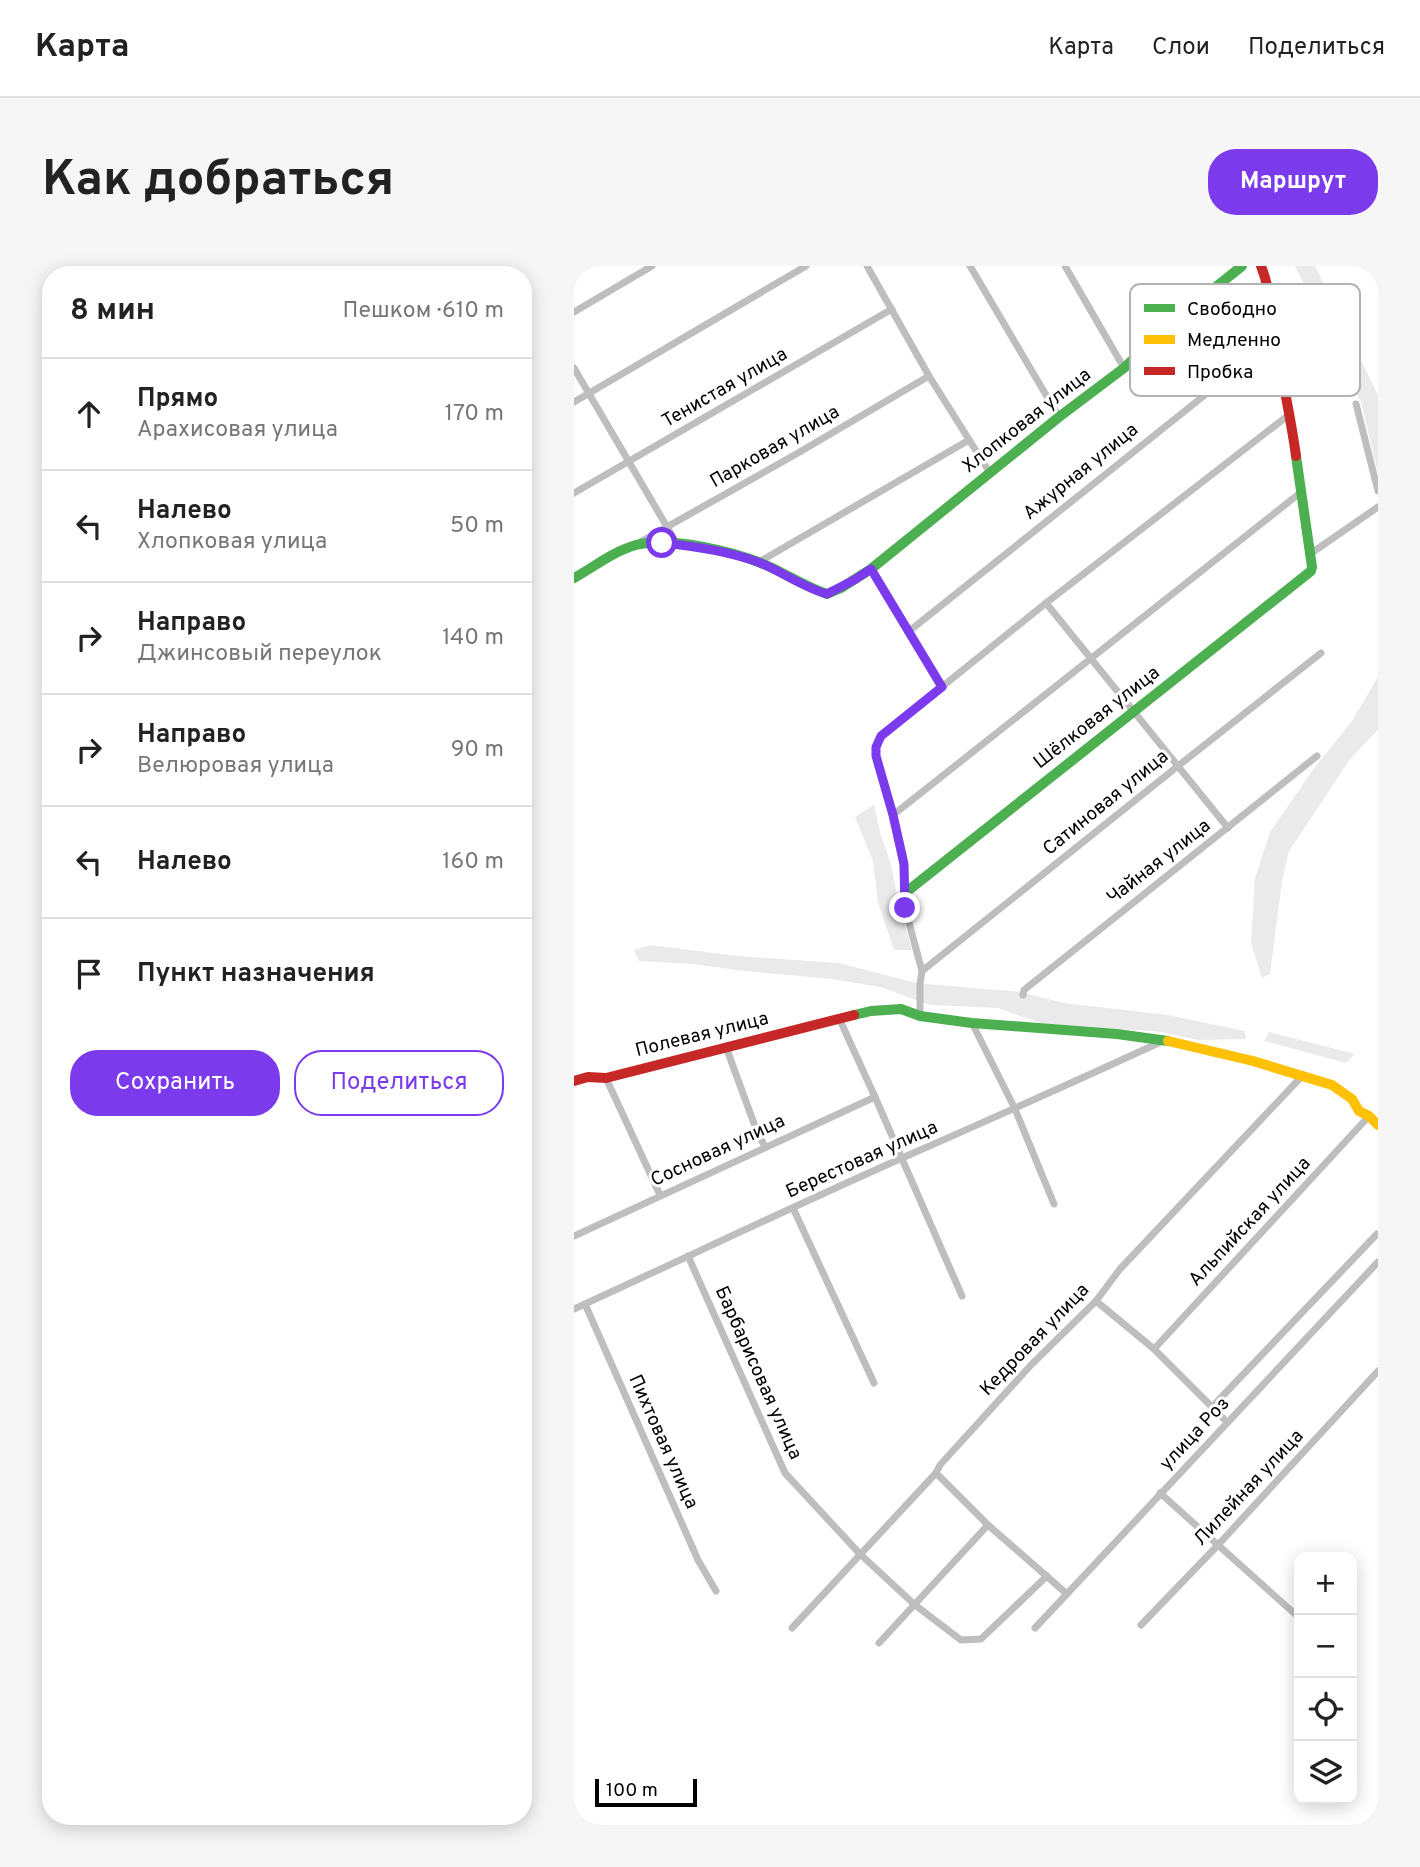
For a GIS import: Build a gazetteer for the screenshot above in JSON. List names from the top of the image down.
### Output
{
  "streets": {
    "street": [
      "Тенистая улица",
      "Хлопковая улица",
      "Парковая улица",
      "Ажурная улица",
      "Шёлковая улица",
      "Сатиновая улица",
      "Чайная улица",
      "Полевая улица",
      "Сосновая улица",
      "Берестовая улица",
      "Альпийская улица",
      "Кедровая улица",
      "Барбарисовая улица",
      "улица Роз",
      "Пихтовая улица",
      "Лилейная улица"
    ]
  },
  "crossings": [
    ["Полевая улица", "Берестовая улица"],
    ["Полевая улица", "Альпийская улица"],
    ["Полевая улица", "Кедровая улица"],
    ["Берестовая улица", "Барбарисовая улица"],
    ["Берестовая улица", "Пихтовая улица"],
    ["Кедровая улица", "Барбарисовая улица"]
  ],
  "legend": ["Свободно", "Медленно", "Пробка"],
  "scale_bar": "100 m",
  "page": {
    "header": "Карта",
    "nav": ["Карта", "Слои", "Поделиться"],
    "buttons": [
      "Маршрут",
      ["Сохранить", "Поделиться"]
    ],
    "title": "Как добраться",
    "heading": ["8 мин", "Пешком · 610 m"],
    "list": [
      ["Прямо", "Арахисовая улица", "170 m"],
      ["Налево", "Хлопковая улица", "50 m"],
      ["Направо", "Джинсовый переулок", "140 m"],
      ["Направо", "Велюровая улица", "90 m"],
      ["Налево", "160 m"],
      "Пункт назначения"
    ],
    "map_buttons": ["+", "−"],
    "scale": "100 m"
  }
}
